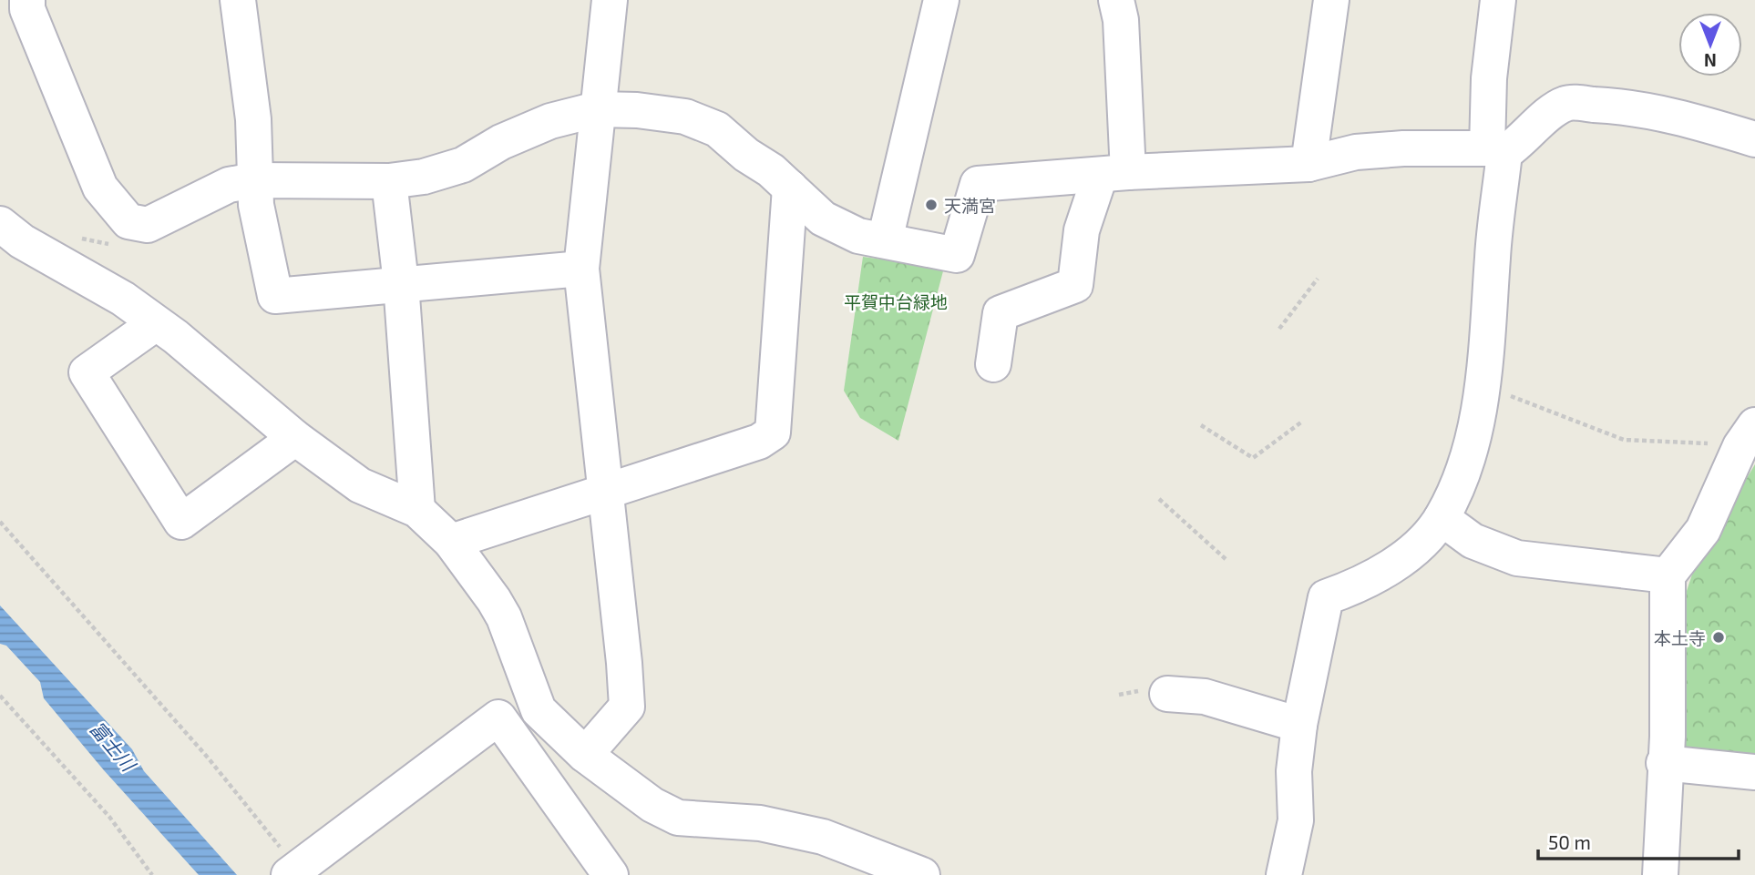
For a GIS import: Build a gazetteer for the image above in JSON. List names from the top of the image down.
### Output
{
  "water": ["富士川"],
  "parks": ["平賀中台緑地"],
  "places": ["天満宮", "本土寺"],
  "scale_bar": "50 m",
  "north": "bottom"
}
